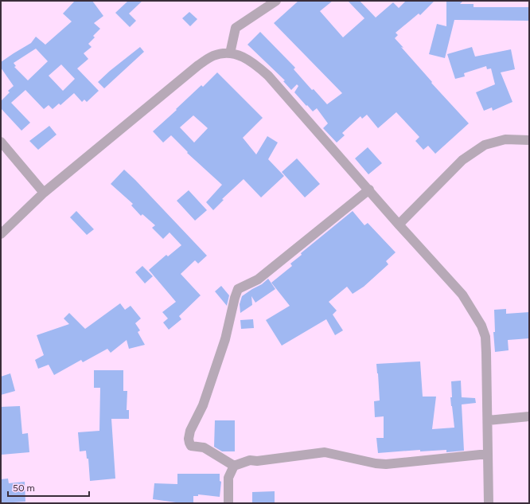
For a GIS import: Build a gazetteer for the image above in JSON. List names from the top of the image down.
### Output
{
  "scale_bar": "50 m"
}
